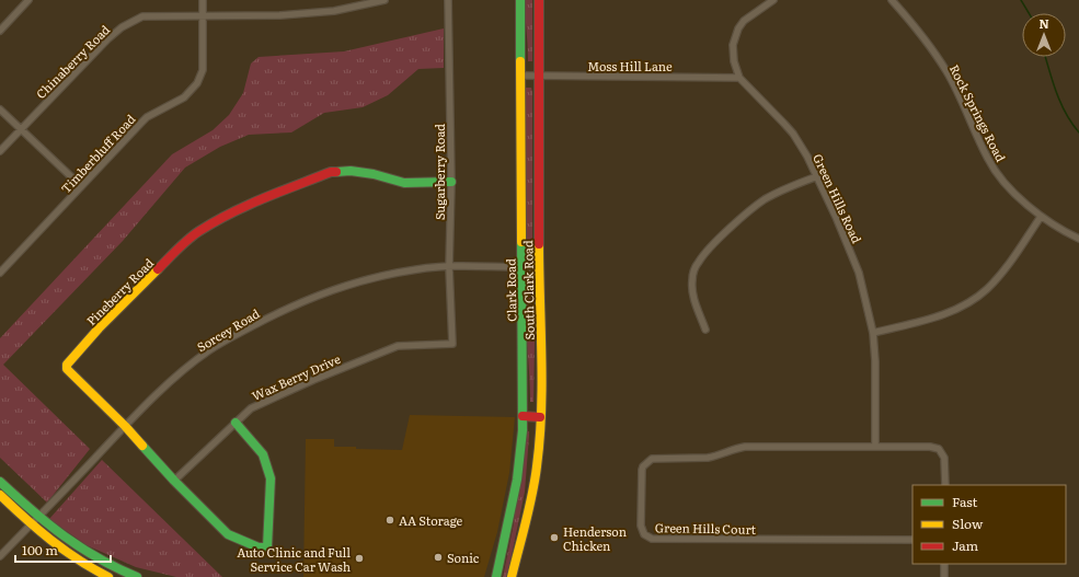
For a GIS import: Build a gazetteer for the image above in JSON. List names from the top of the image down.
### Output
{
  "streets": {
    "main road": ["Clark Road", "South Clark Road", "Pineberry Road"],
    "street": [
      "Chinaberry Road",
      "Moss Hill Lane",
      "Rock Springs Road",
      "Timberbluff Road",
      "Sugarberry Road",
      "Green Hills Road",
      "Sorcey Road",
      "Wax Berry Drive",
      "Green Hills Court"
    ]
  },
  "crossings": [
    ["Chinaberry Road", "Timberbluff Road"],
    ["Moss Hill Lane", "Green Hills Road"],
    ["Moss Hill Lane", "Clark Road"],
    ["Moss Hill Lane", "South Clark Road"],
    ["Sugarberry Road", "Pineberry Road"],
    ["Sugarberry Road", "Sorcey Road"],
    ["Sugarberry Road", "Wax Berry Drive"],
    ["Green Hills Road", "Green Hills Court"],
    ["Clark Road", "Sorcey Road"],
    ["South Clark Road", "Sorcey Road"],
    ["Pineberry Road", "Sorcey Road"],
    ["Pineberry Road", "Wax Berry Drive"]
  ],
  "places": [
    "AA Storage",
    "Henderson Chicken",
    "Sonic",
    "Auto Clinic and Full Service Car Wash"
  ],
  "legend": ["Fast", "Slow", "Jam"],
  "scale_bar": "100 m",
  "north": "top"
}
